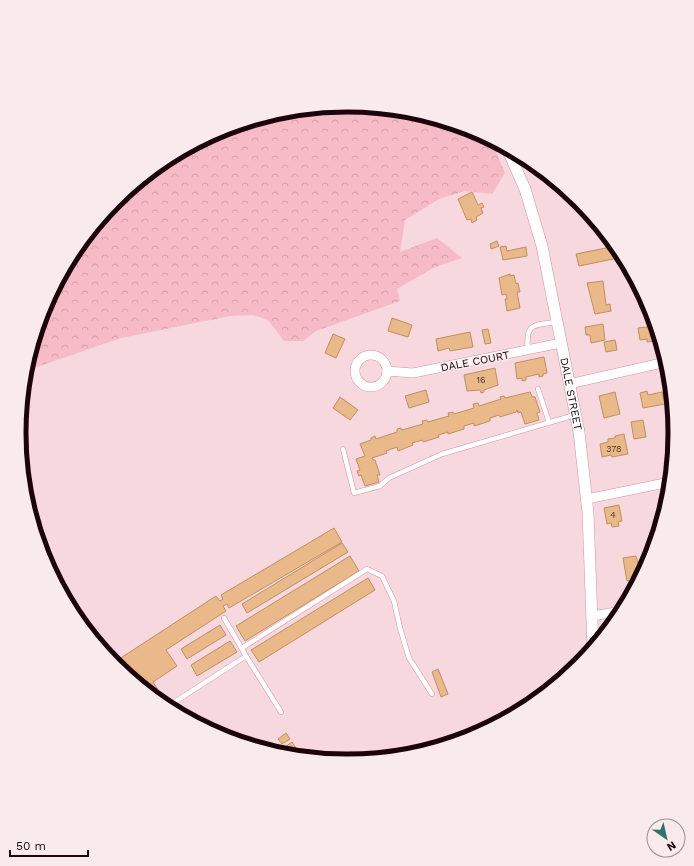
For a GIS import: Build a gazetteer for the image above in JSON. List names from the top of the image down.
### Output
{
  "streets": {
    "street": ["DALE COURT", "DALE STREET"]
  },
  "crossings": [
    ["DALE COURT", "DALE STREET"]
  ],
  "house_numbers": ["16", "378", "4"],
  "scale_bar": "50 m",
  "north": "bottom right"
}
